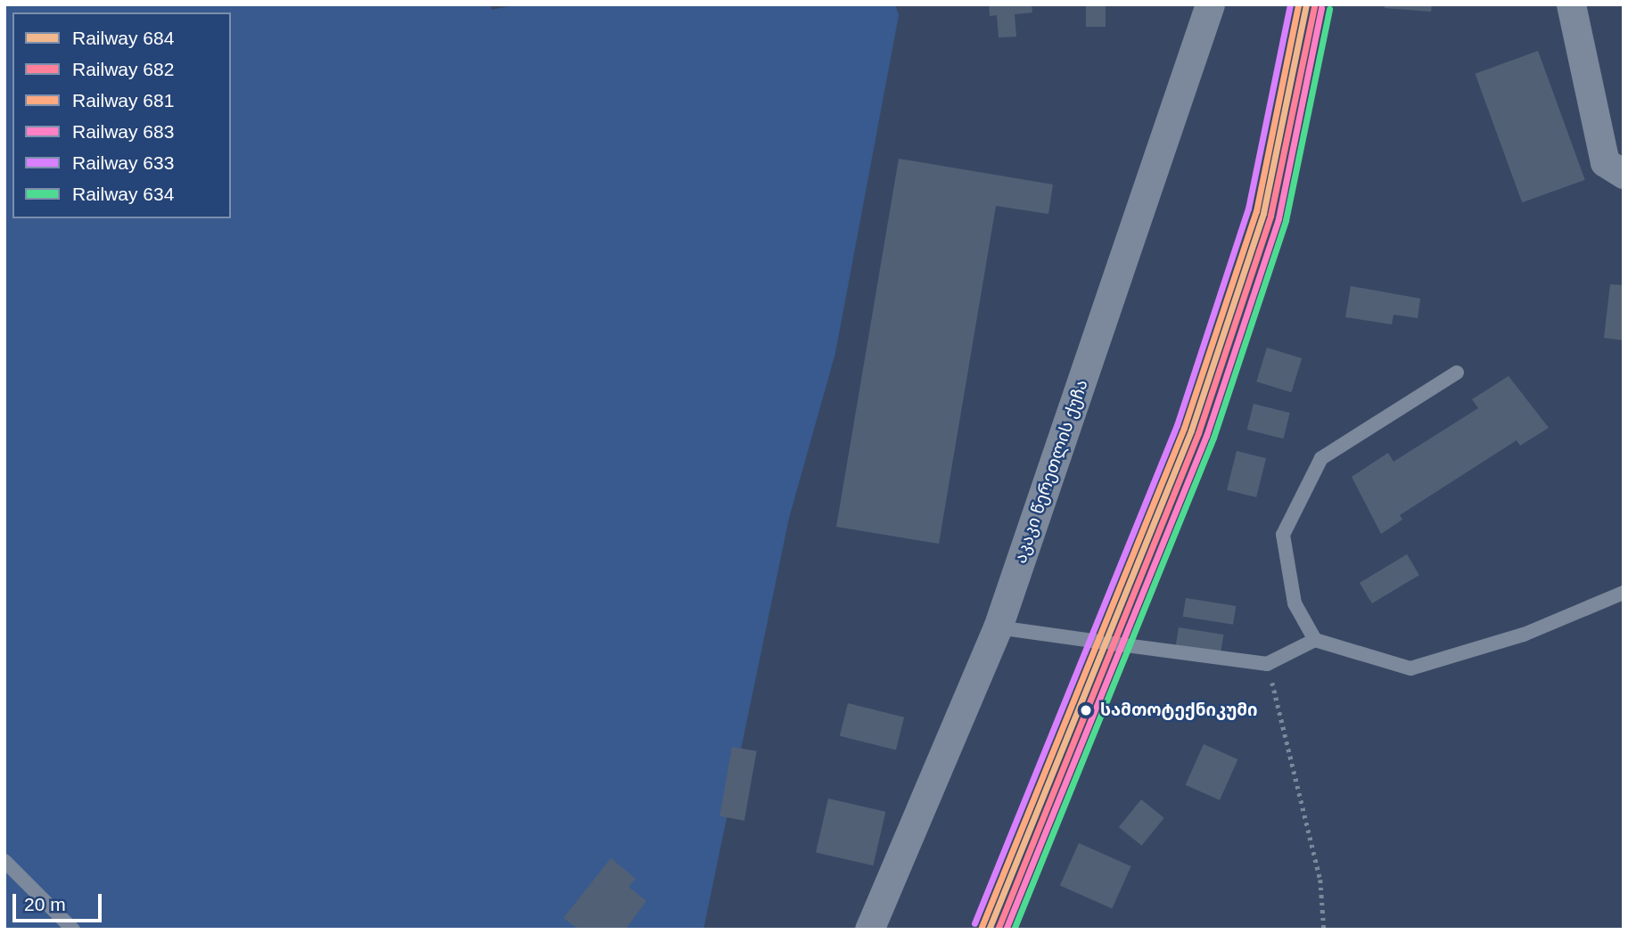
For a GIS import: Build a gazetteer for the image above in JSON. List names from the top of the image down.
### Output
{
  "streets": {
    "street": ["აკაკი წერეთლის ქუჩა"]
  },
  "places": ["სამთოტექნიკუმი"],
  "lines": [
    "rail line 684",
    "rail line 681",
    "rail line 633",
    "rail line 682",
    "rail line 683",
    "rail line 634"
  ],
  "legend": [
    "Railway 684",
    "Railway 682",
    "Railway 681",
    "Railway 683",
    "Railway 633",
    "Railway 634"
  ],
  "scale_bar": "20 m"
}
